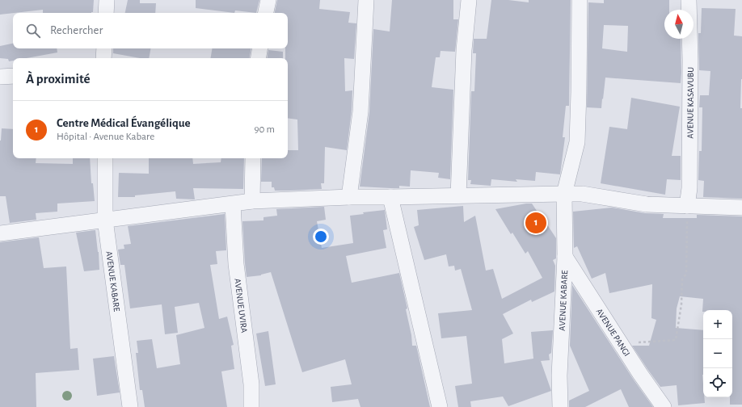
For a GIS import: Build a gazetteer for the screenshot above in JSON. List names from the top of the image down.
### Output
{
  "streets": {
    "street": [
      "AVENUE KASAVUBU",
      "AVENUE KABARE",
      "AVENUE UVIRA",
      "AVENUE PANGI"
    ]
  },
  "crossings": [
    ["AVENUE KABARE", "AVENUE PANGI"]
  ],
  "north": "top",
  "page": {
    "search": "Rechercher",
    "heading": "À proximité",
    "list": [
      {
        "mark": "1",
        "name": "Centre Médical Évangélique",
        "note": "Hôpital · Avenue Kabare",
        "value": "90 m"
      }
    ],
    "pins": "1",
    "map_buttons": ["+", "−"]
  }
}
